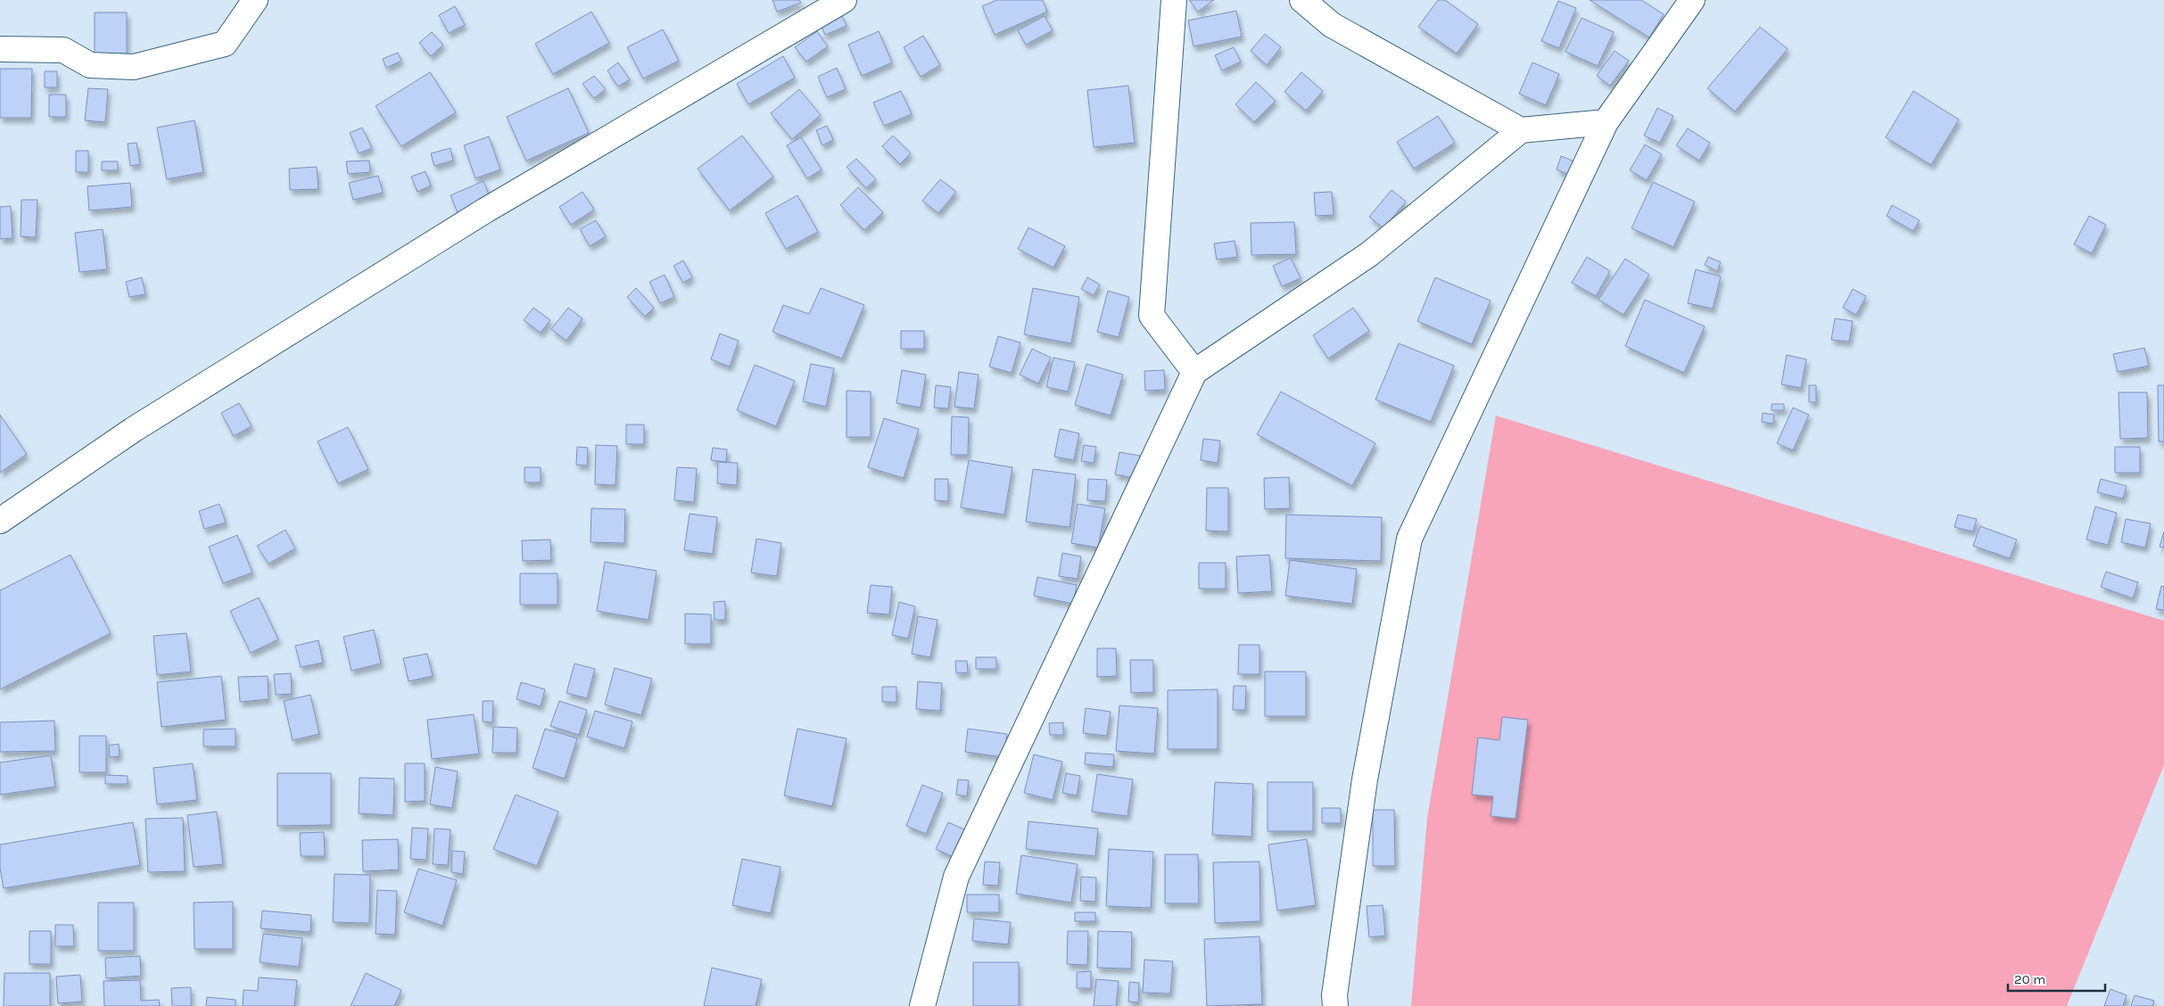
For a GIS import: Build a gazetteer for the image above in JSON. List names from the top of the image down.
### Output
{
  "scale_bar": "20 m"
}
